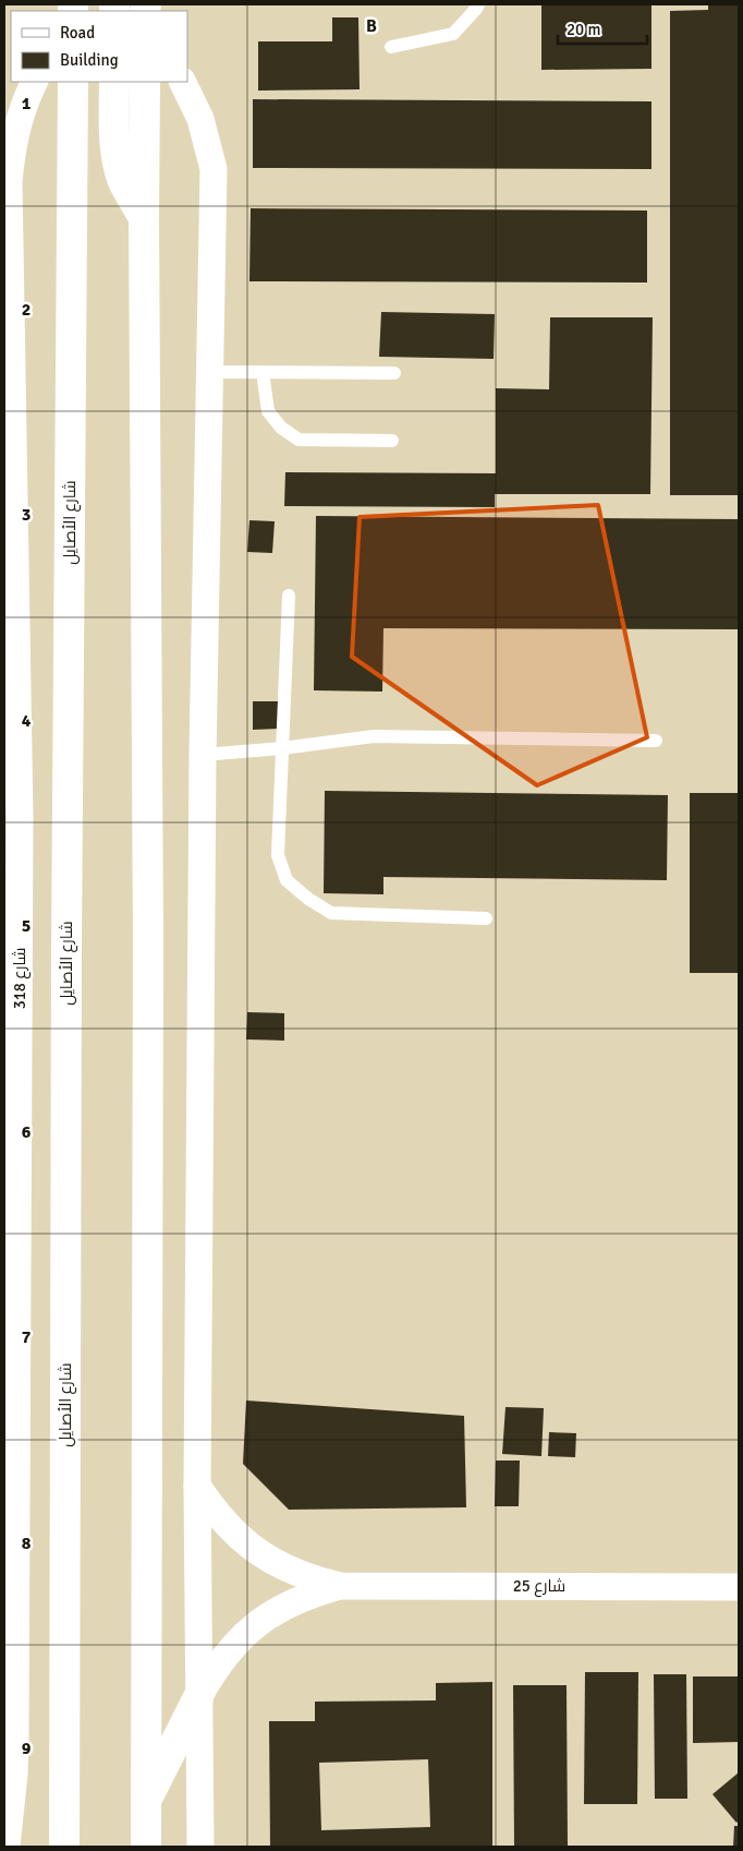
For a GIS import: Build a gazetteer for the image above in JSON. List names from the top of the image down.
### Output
{
  "streets": {
    "main road": ["شارع الأصايل"],
    "street": ["شارع 318", "شارع 25"]
  },
  "legend": ["Road", "Building"],
  "scale_bar": "20 m",
  "grid": {
    "columns": ["B"],
    "rows": [
      "1",
      "2",
      "3",
      "4",
      "5",
      "6",
      "7",
      "8",
      "9"
    ]
  }
}
